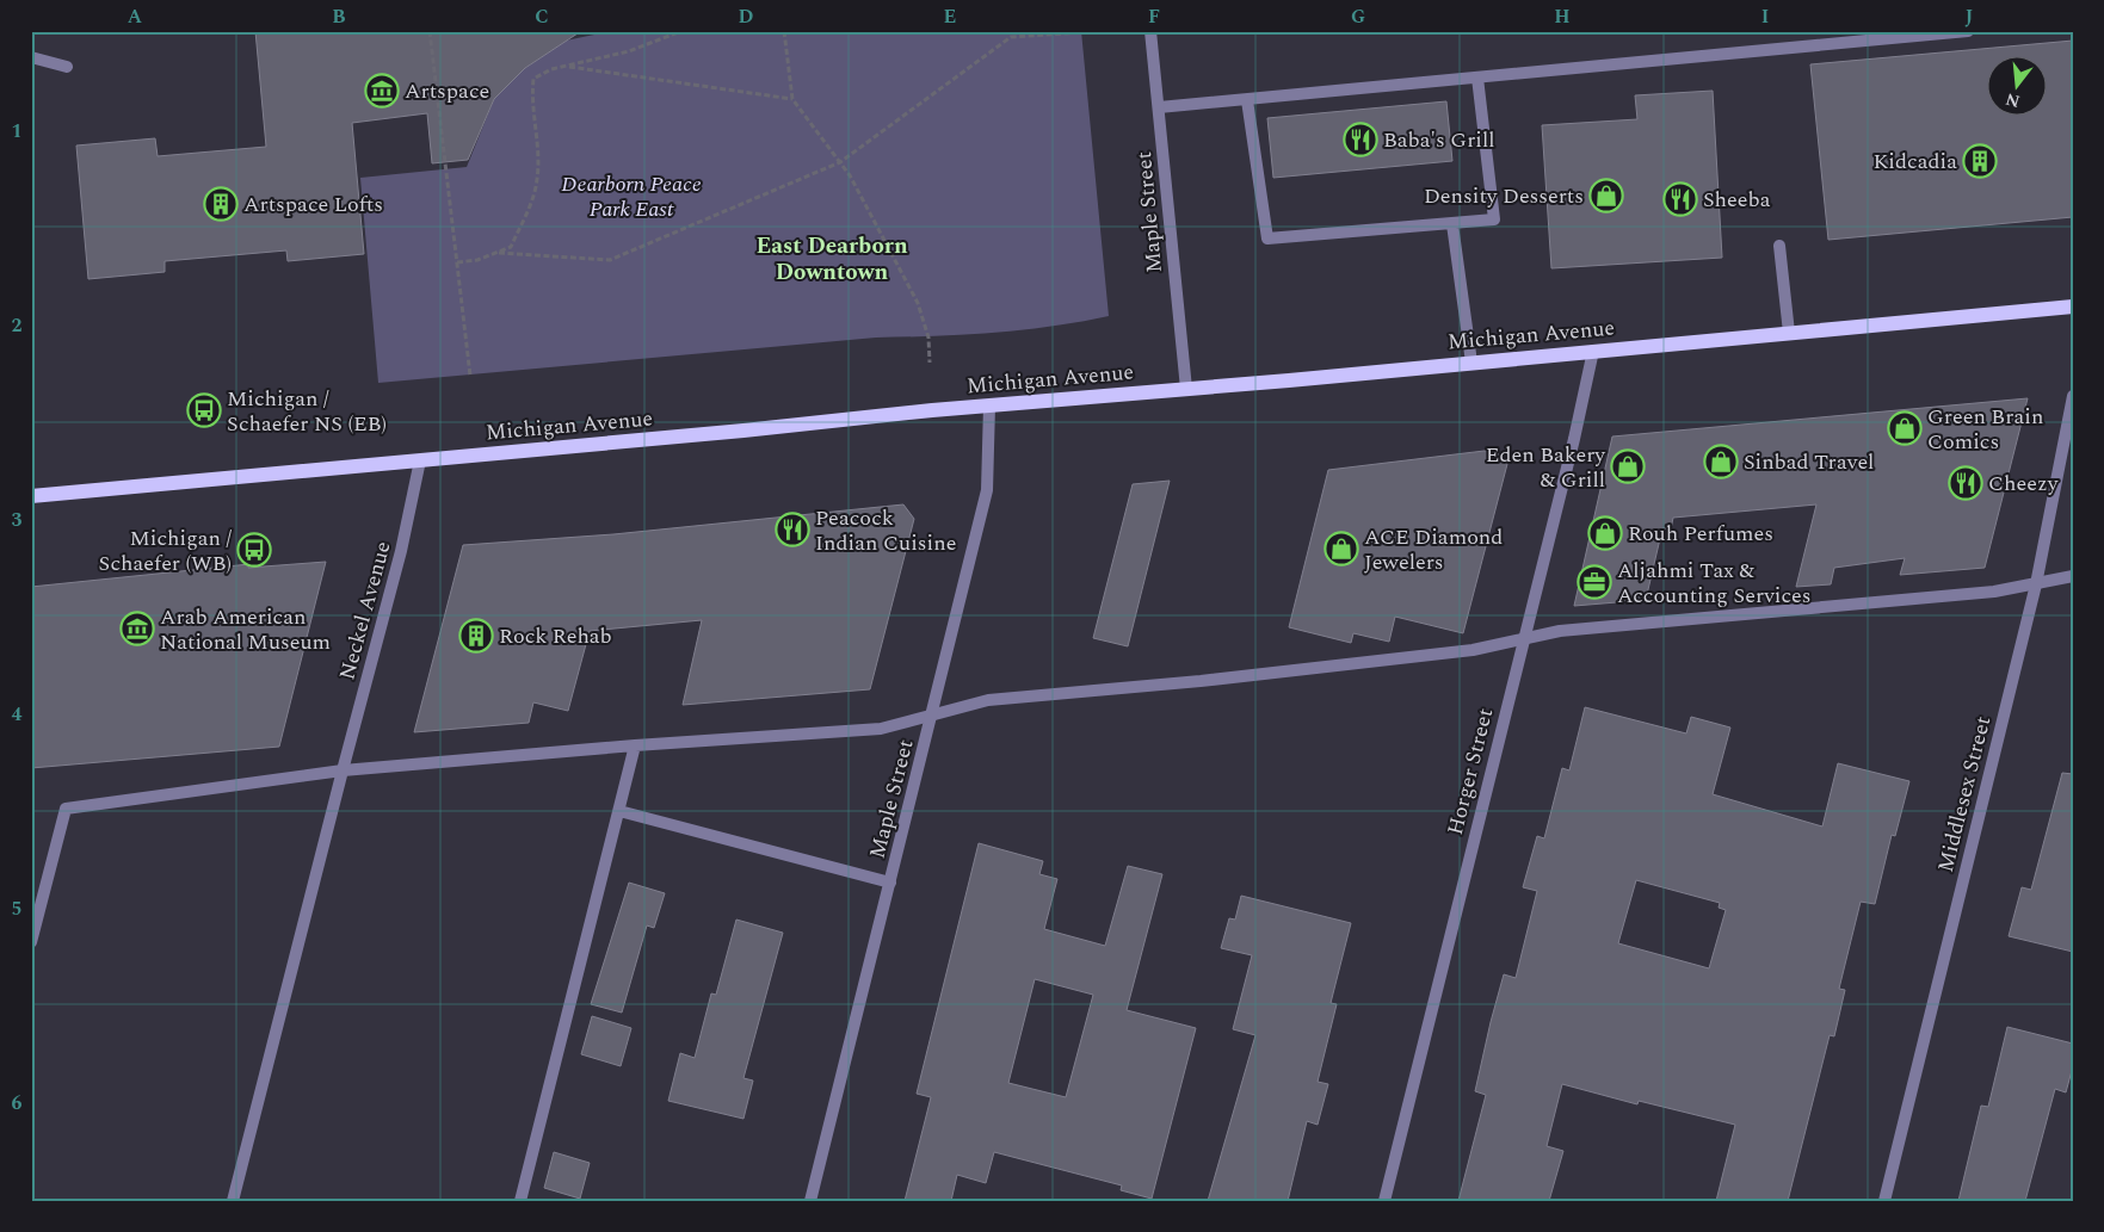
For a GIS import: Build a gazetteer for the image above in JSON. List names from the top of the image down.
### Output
{
  "streets": {
    "main road": ["Michigan Avenue"],
    "street": [
      "Maple Street",
      "Neckel Avenue",
      "Horger Street",
      "Middlesex Street"
    ]
  },
  "crossings": [
    ["Maple Street", "Michigan Avenue"],
    ["Michigan Avenue", "Neckel Avenue"],
    ["Michigan Avenue", "Horger Street"]
  ],
  "districts": ["East Dearborn Downtown"],
  "parks": ["Dearborn Peace Park East"],
  "places": {
    "museum": ["Artspace", "Arab American National Museum"],
    "restaurant": [
      "Baba's Grill",
      "Sheeba",
      "Cheezy",
      "Peacock Indian Cuisine"
    ],
    "building": ["Kidcadia", "Artspace Lofts", "Rock Rehab"],
    "shop": [
      "Density Desserts",
      "Green Brain Comics",
      "Sinbad Travel",
      "Eden Bakery & Grill",
      "Rouh Perfumes",
      "ACE Diamond Jewelers"
    ],
    "bus stop": ["Michigan / Schaefer NS (EB)", "Michigan / Schaefer (WB)"],
    "office": ["Aljahmi Tax & Accounting Services"]
  },
  "north": "bottom",
  "grid": {
    "columns": [
      "A",
      "B",
      "C",
      "D",
      "E",
      "F",
      "G",
      "H",
      "I",
      "J"
    ],
    "rows": [
      "1",
      "2",
      "3",
      "4",
      "5",
      "6"
    ]
  }
}
